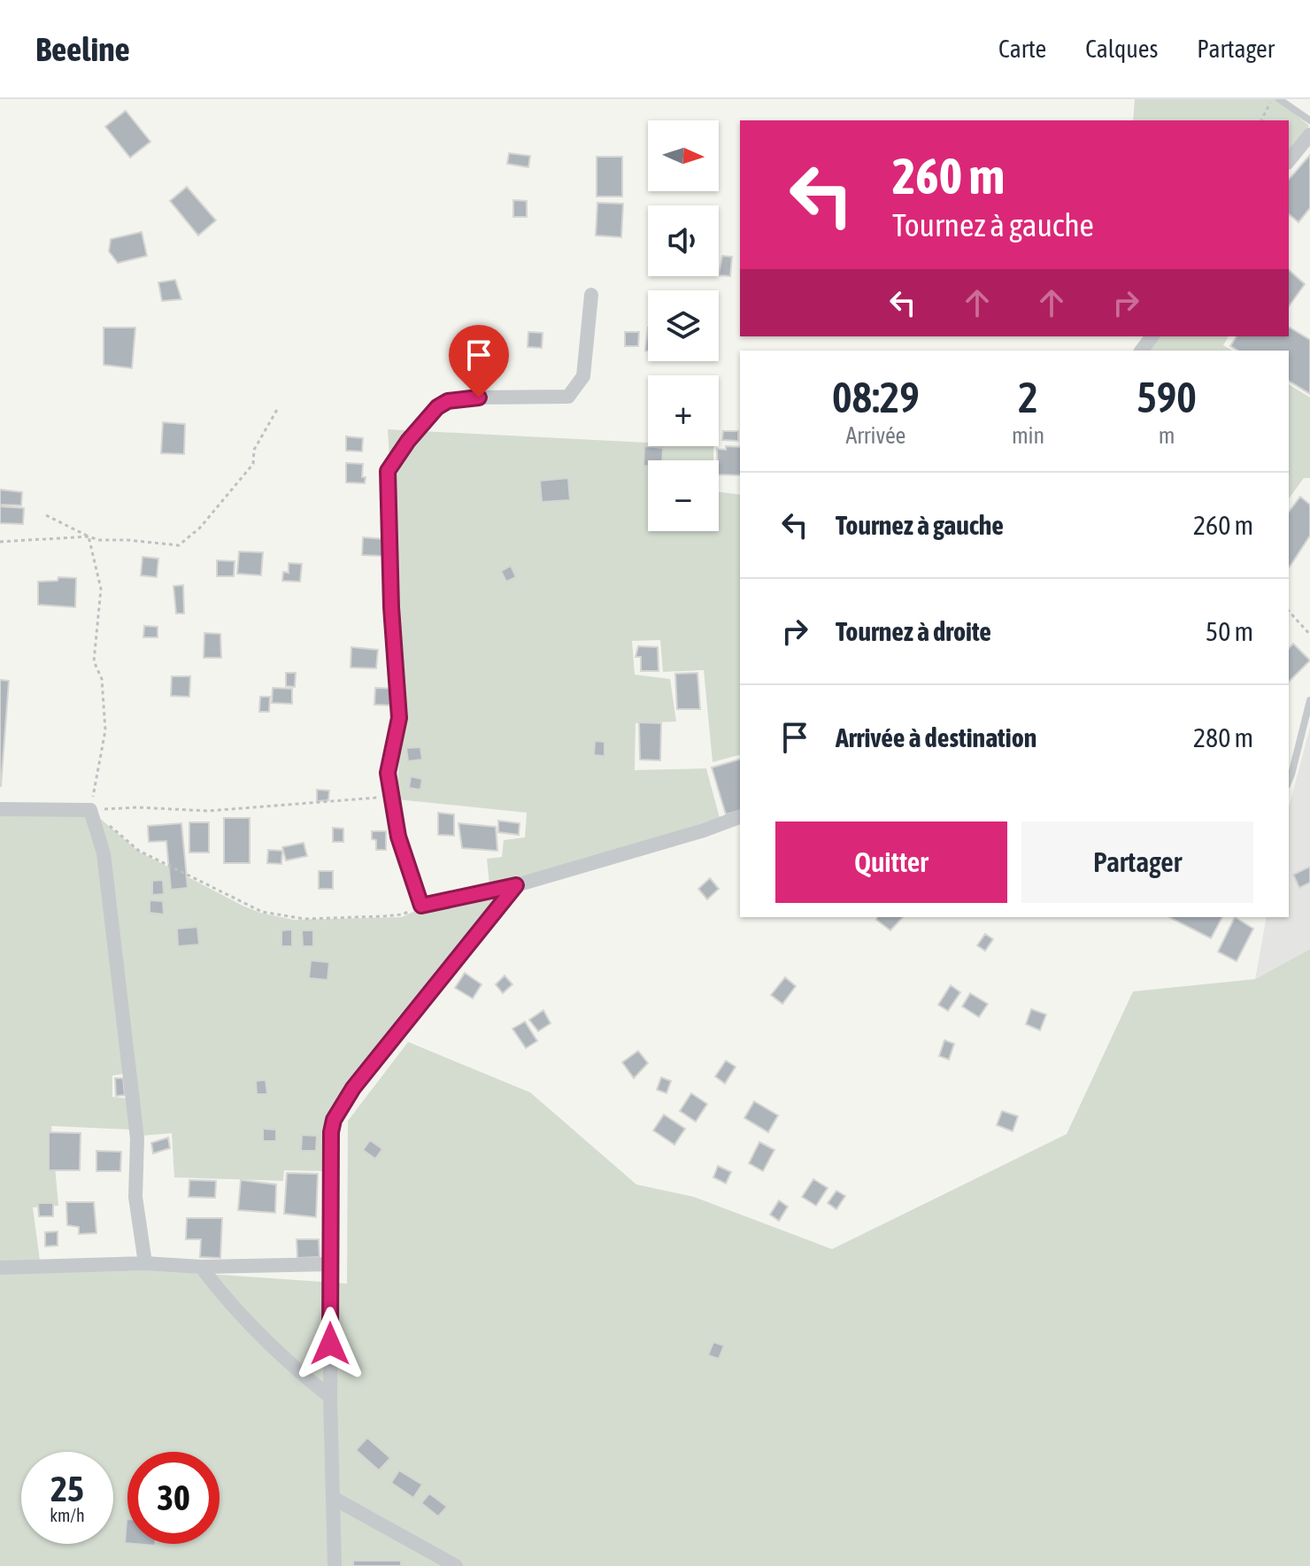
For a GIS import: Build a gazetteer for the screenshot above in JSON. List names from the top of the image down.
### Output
{
  "north": "right",
  "page": {
    "header": "Beeline",
    "nav": ["Carte", "Calques", "Partager"],
    "map_buttons": ["+", "−"],
    "turn": ["260 m", "Tournez à gauche"],
    "eta": [
      "08:29",
      "Arrivée",
      "2",
      "min",
      "590",
      "m"
    ],
    "list": [
      {
        "name": "Tournez à gauche",
        "value": "260 m"
      },
      {
        "name": "Tournez à droite",
        "value": "50 m"
      },
      {
        "name": "Arrivée à destination",
        "value": "280 m"
      }
    ],
    "buttons": ["Quitter", "Partager"],
    "speed": "25 km/h",
    "limit": "30"
  }
}
